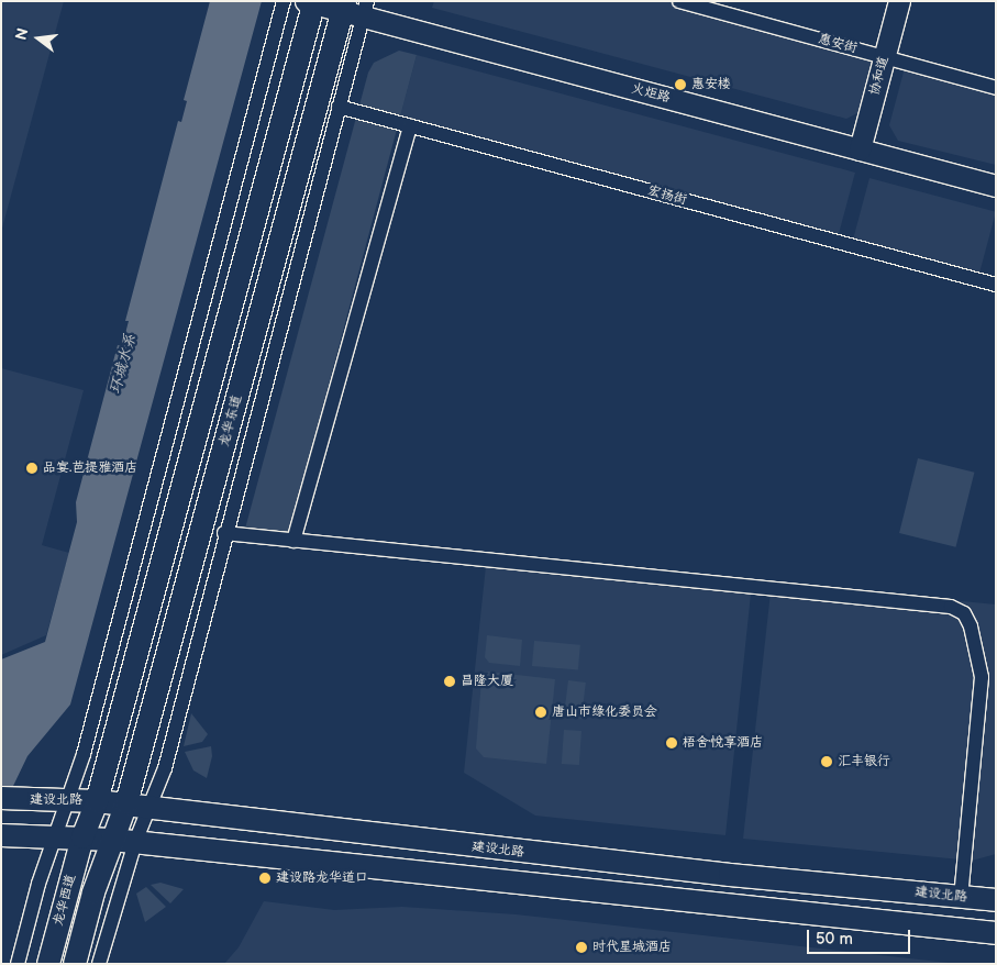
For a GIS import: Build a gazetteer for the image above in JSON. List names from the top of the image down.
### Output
{
  "streets": {
    "main road": ["龙华东道", "建设北路", "龙华西道"],
    "street": [
      "惠安街",
      "协和道",
      "火炬路",
      "宏扬街"
    ]
  },
  "crossings": [
    ["惠安街", "协和道"],
    ["协和道", "火炬路"],
    ["火炬路", "龙华东道"],
    ["龙华东道", "建设北路"],
    ["龙华东道", "龙华西道"]
  ],
  "water": ["环城水系"],
  "places": [
    "惠安楼",
    "品宴.芭提雅酒店",
    "昌隆大厦",
    "唐山市绿化委员会",
    "梧舍·悦享酒店",
    "汇丰银行",
    "建设路龙华道口",
    "时代星城酒店"
  ],
  "scale_bar": "50 m",
  "north": "left"
}
